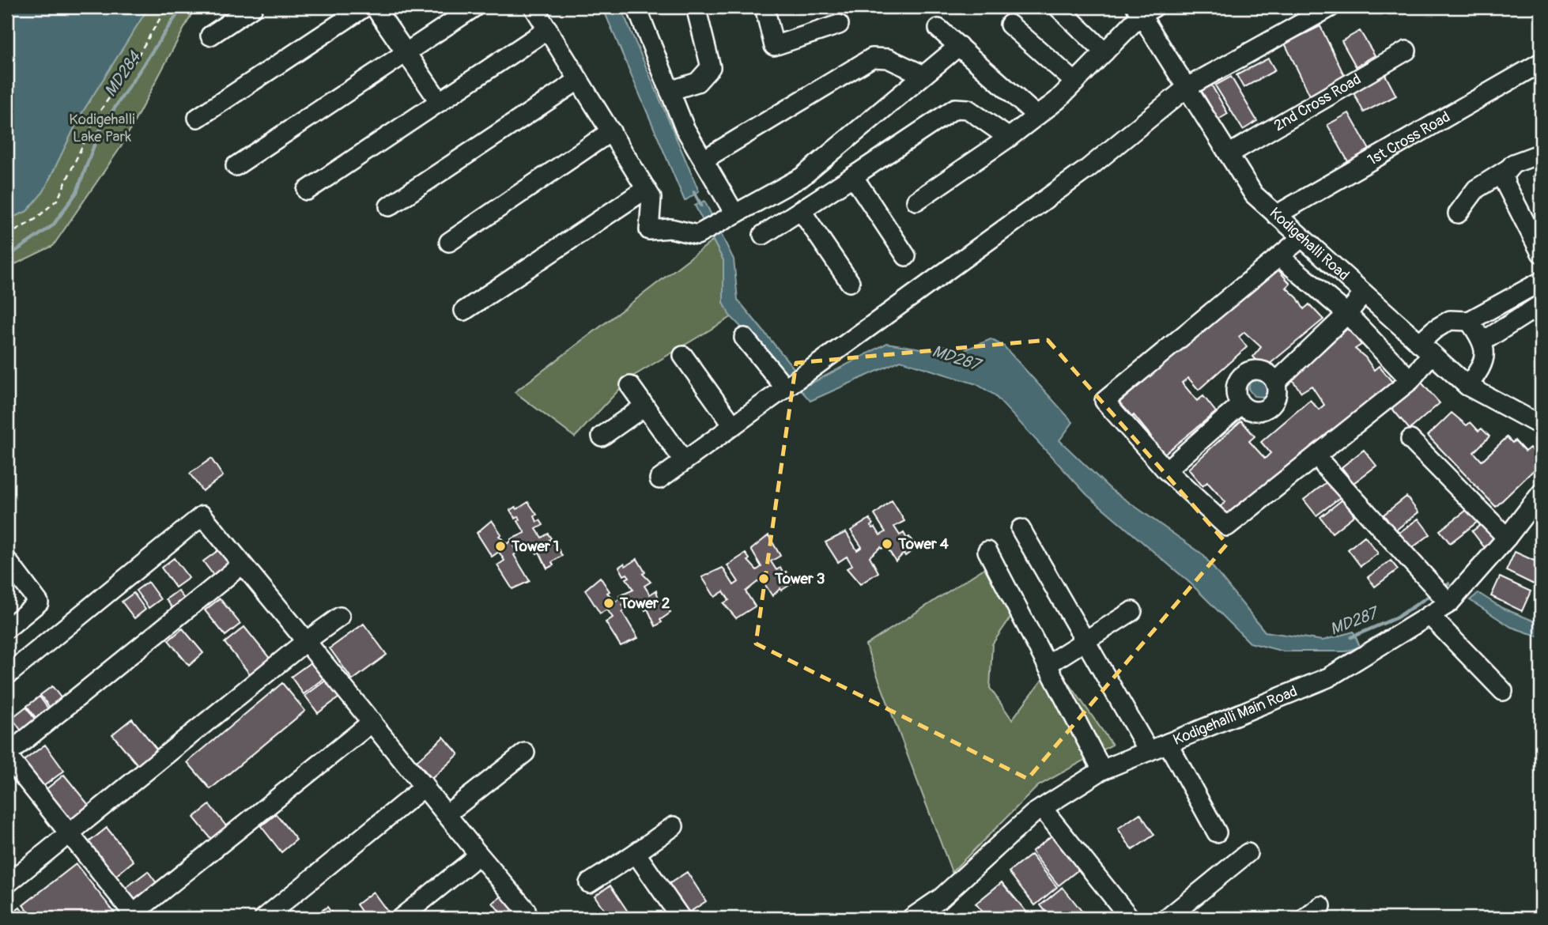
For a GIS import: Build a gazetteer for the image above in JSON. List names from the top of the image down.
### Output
{
  "streets": {
    "street": [
      "2nd Cross Road",
      "1st Cross Road",
      "Kodigehalli Road",
      "Kodigehalli Main Road"
    ]
  },
  "crossings": [
    ["2nd Cross Road", "Kodigehalli Road"],
    ["1st Cross Road", "Kodigehalli Road"]
  ],
  "water": ["MD284", "MD287"],
  "parks": ["Kodigehalli Lake Park"],
  "places": [
    "Tower 4",
    "Tower 1",
    "Tower 3",
    "Tower 2"
  ]
}
